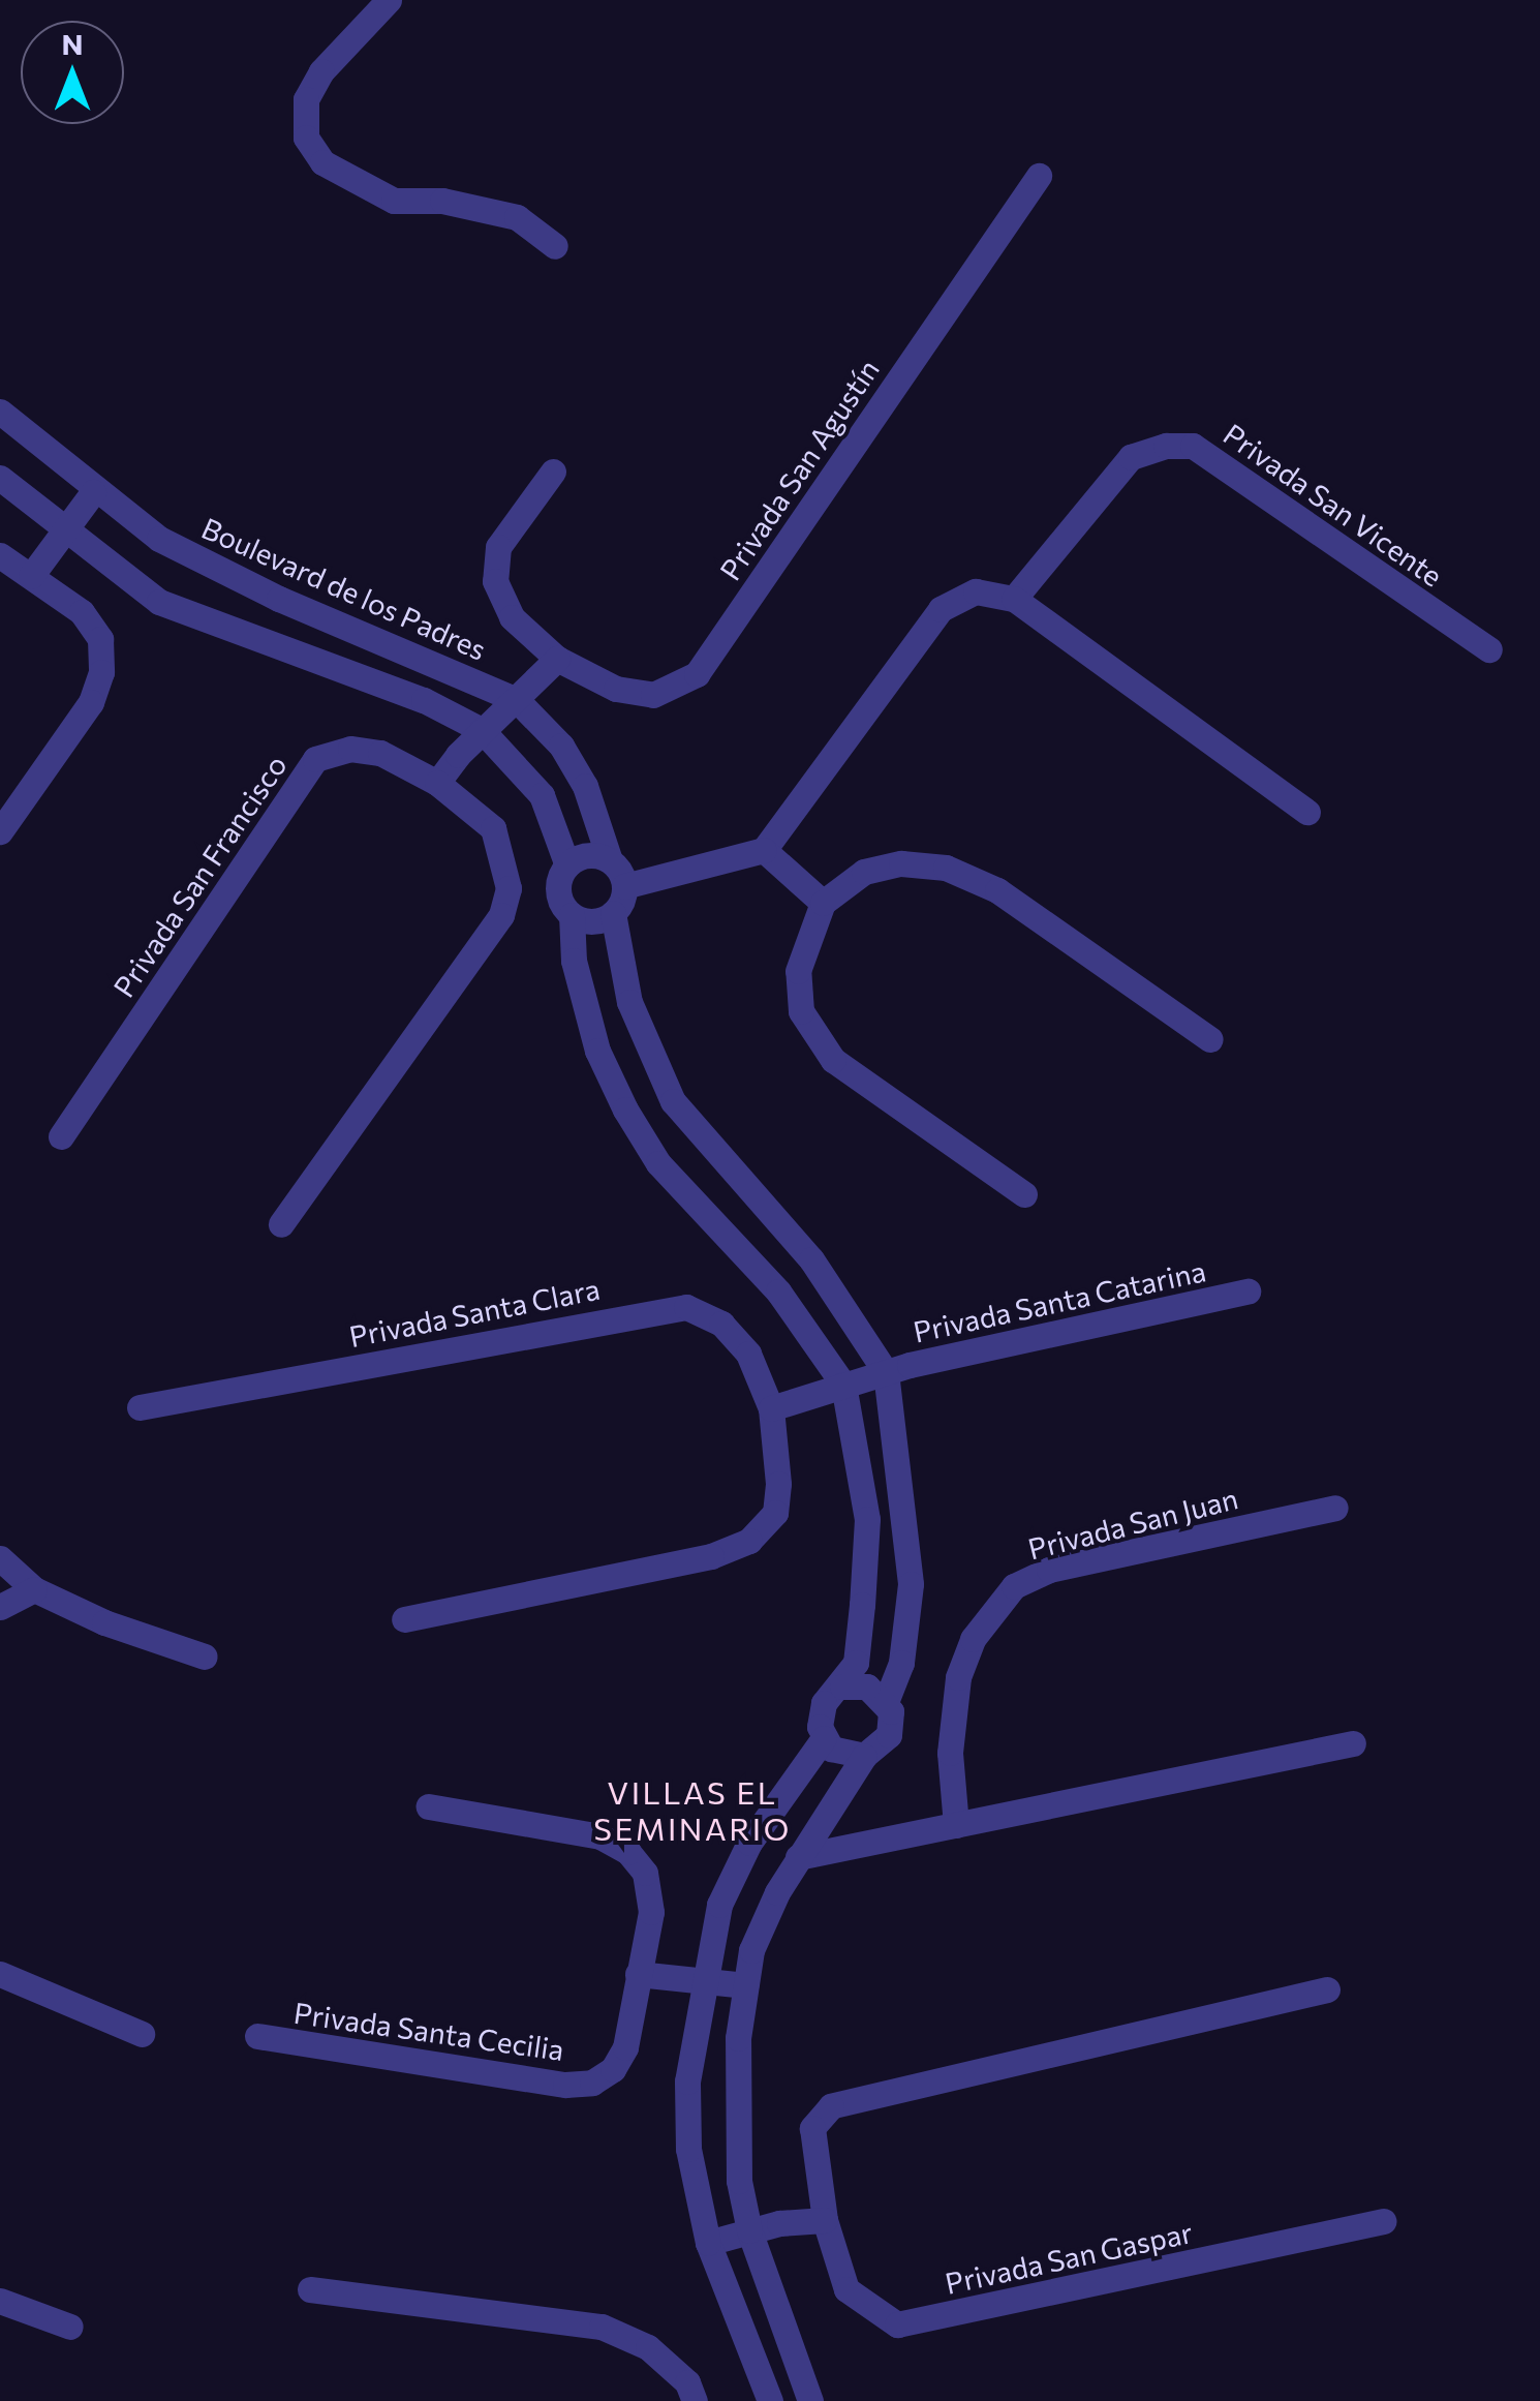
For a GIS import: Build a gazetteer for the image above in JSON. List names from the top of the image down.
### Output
{
  "streets": {
    "street": [
      "Privada San Agustín",
      "Privada San Vicente",
      "Boulevard de los Padres",
      "Privada San Francisco",
      "Privada Santa Catarina",
      "Privada Santa Clara",
      "Privada San Juan",
      "Privada Santa Cecilia",
      "Privada San Gaspar"
    ]
  },
  "districts": ["VILLAS EL SEMINARIO"],
  "north": "top"
}
